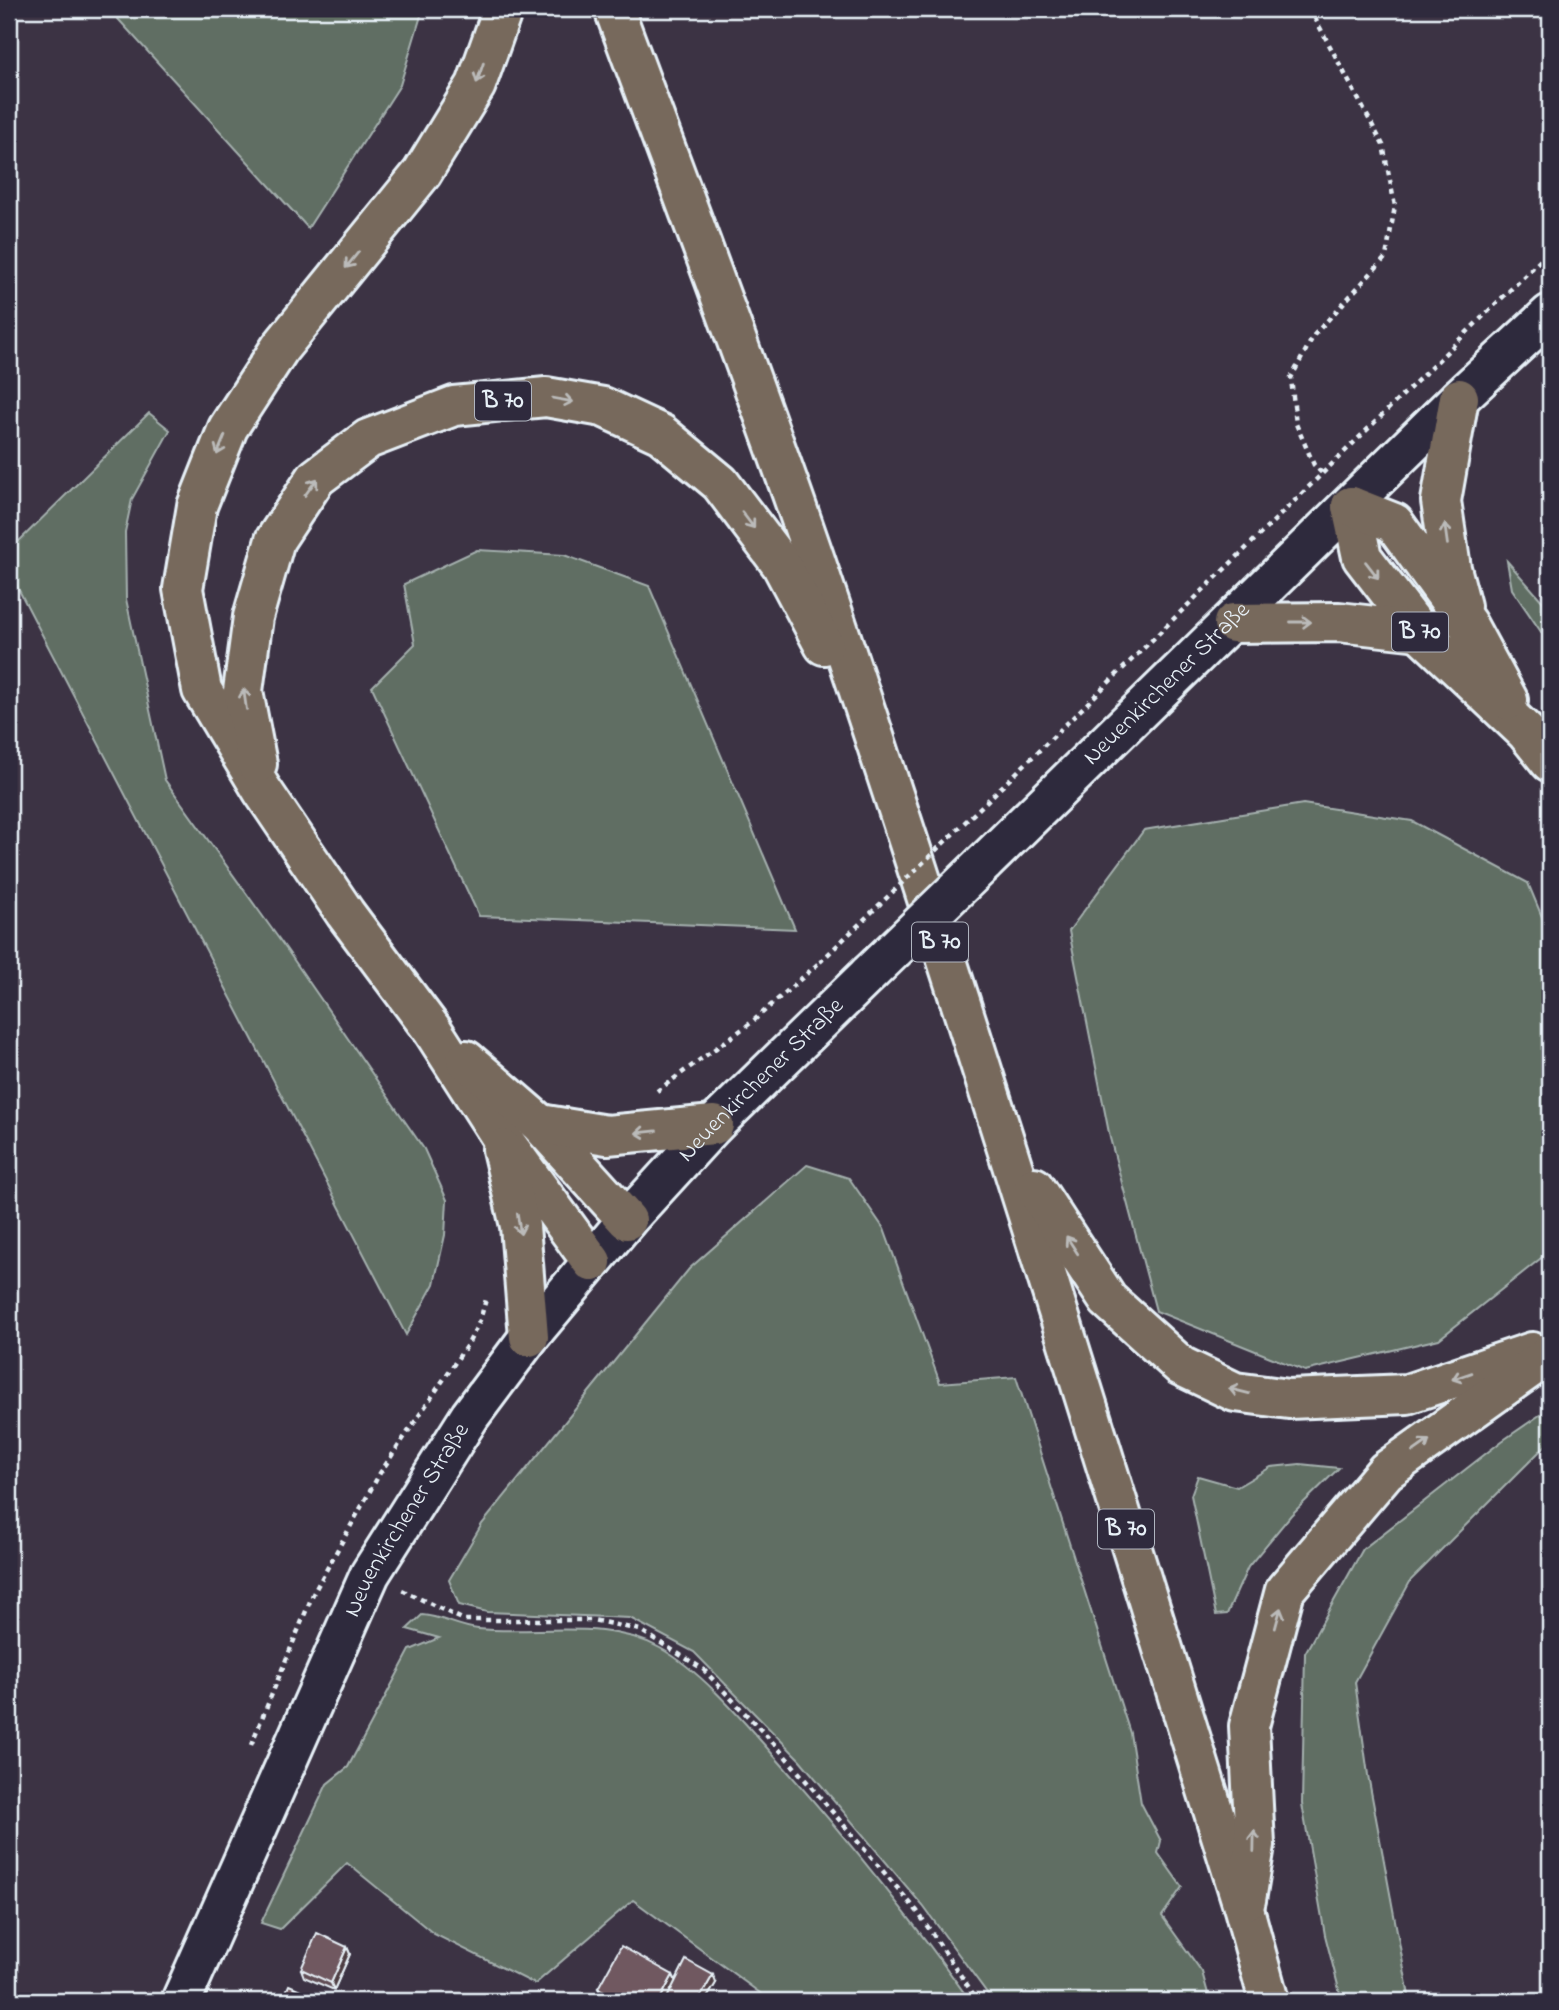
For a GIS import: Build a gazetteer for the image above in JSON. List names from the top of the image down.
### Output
{
  "streets": {
    "highway": ["B 70"],
    "street": ["Neuenkirchener Straße"]
  },
  "crossings": [
    ["B 70", "Neuenkirchener Straße"]
  ]
}
